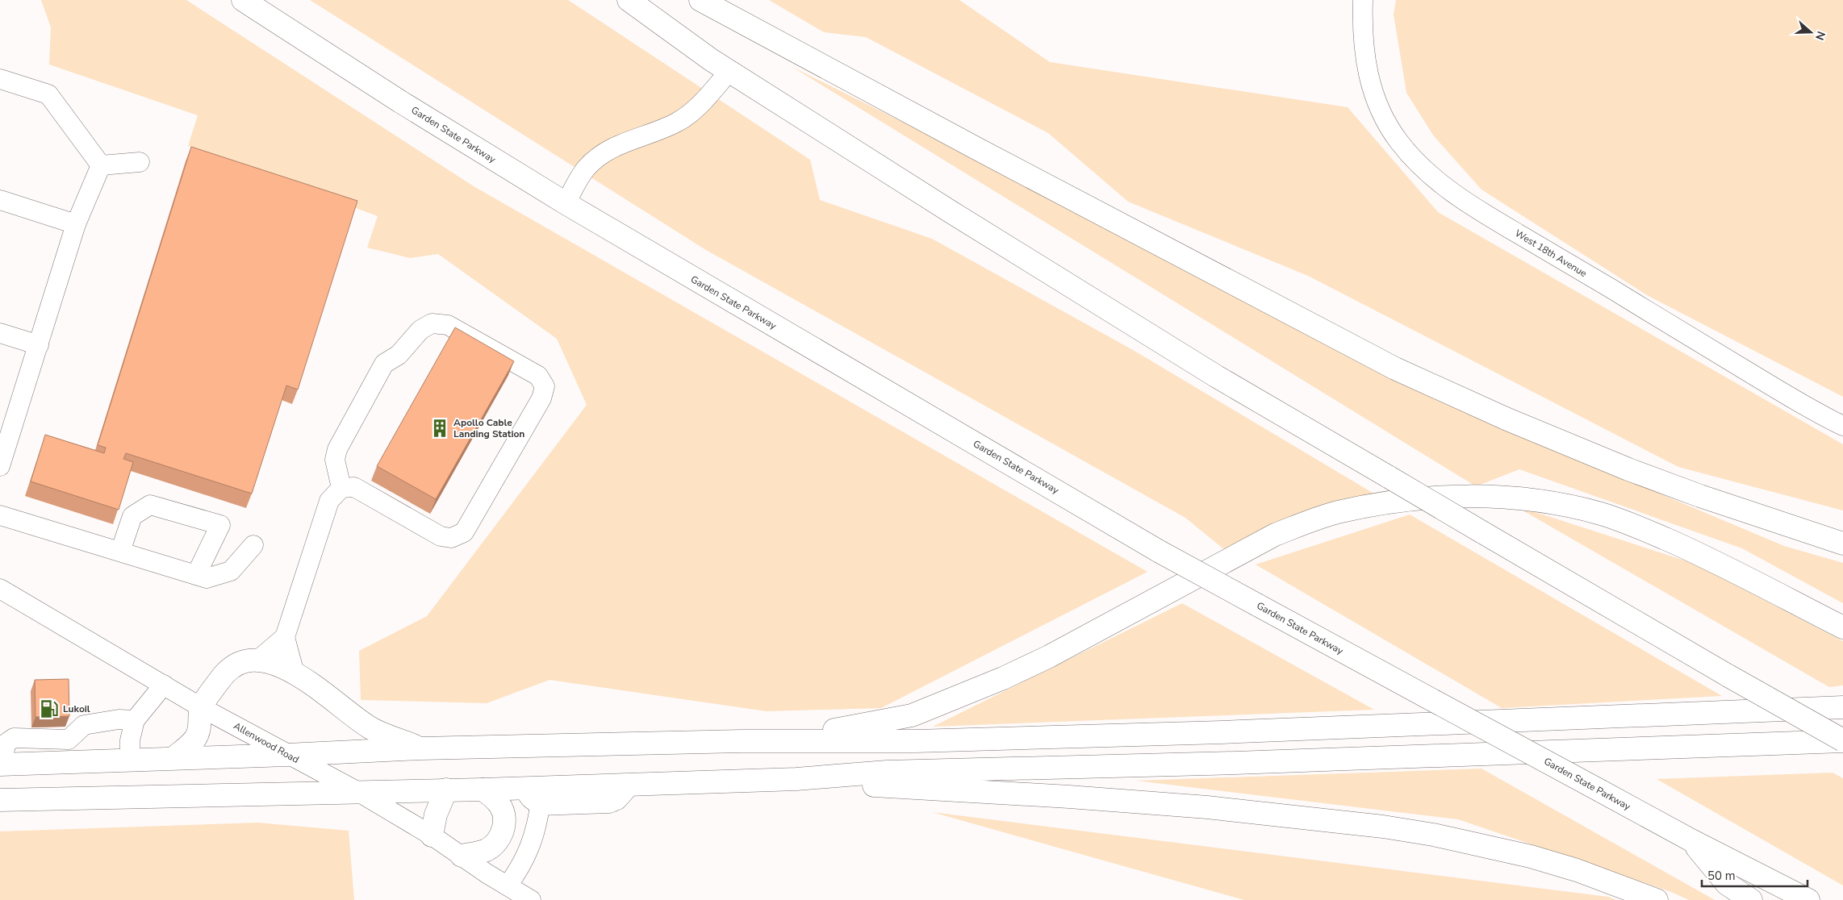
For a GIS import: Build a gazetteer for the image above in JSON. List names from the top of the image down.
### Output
{
  "streets": {
    "highway": ["Garden State Parkway"],
    "street": ["West 18th Avenue", "Allenwood Road"]
  },
  "places": {
    "building": ["Apollo Cable Landing Station"],
    "fuel station": ["Lukoil"]
  },
  "scale_bar": "50 m",
  "north": "right"
}
